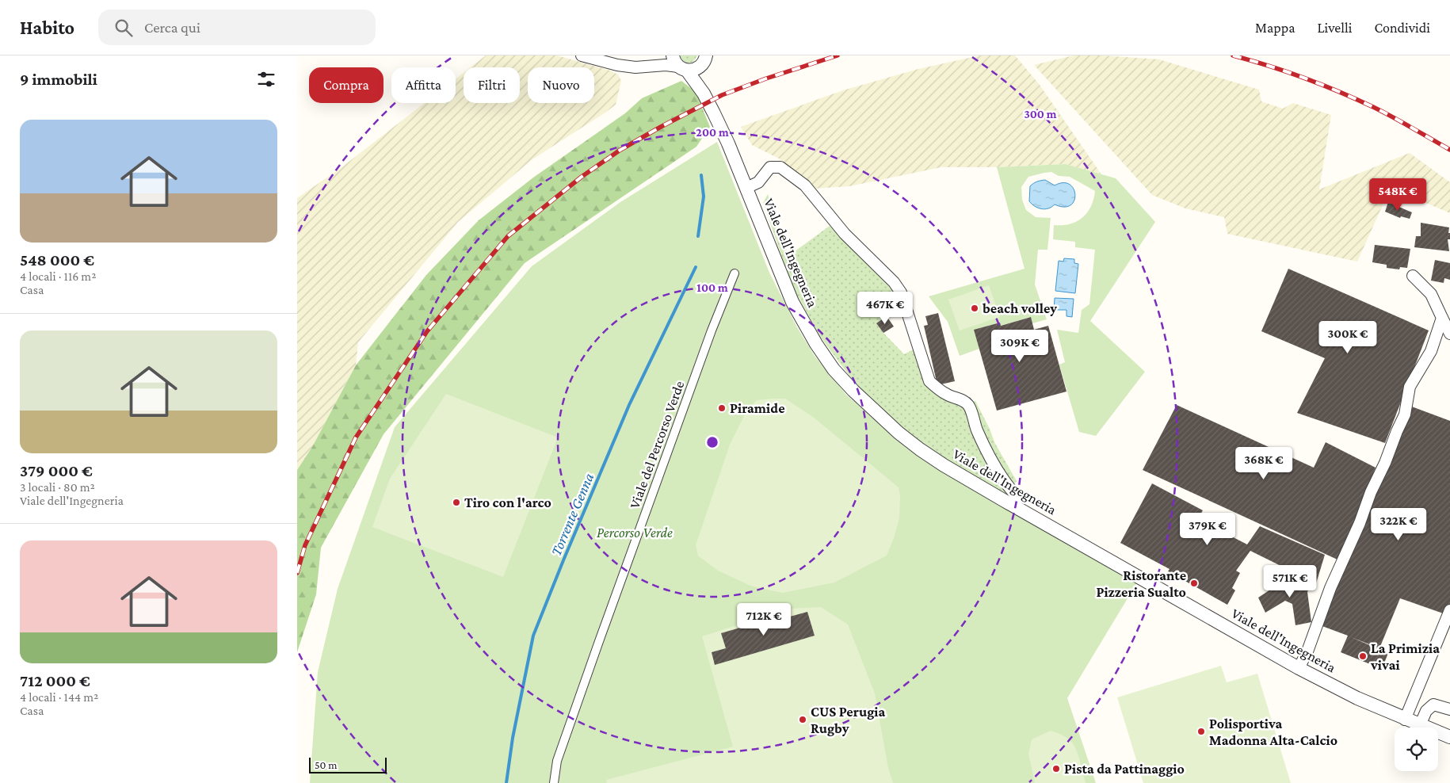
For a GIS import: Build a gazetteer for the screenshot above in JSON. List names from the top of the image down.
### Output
{
  "streets": {
    "street": ["Viale dell'Ingegneria", "Viale del Percorso Verde"]
  },
  "water": ["Torrente Genna"],
  "parks": ["Percorso Verde"],
  "places": [
    "beach volley",
    "Piramide",
    "Tiro con l'arco",
    "Ristorante Pizzeria Sualto",
    "La Primizia vivai",
    "CUS Perugia Rugby",
    "Polisportiva Madonna Alta-Calcio",
    "Pista da Pattinaggio"
  ],
  "scale_bar": "50 m",
  "page": {
    "header": "Habito",
    "search": "Cerca qui",
    "nav": ["Mappa", "Livelli", "Condividi"],
    "heading": "9 immobili",
    "chip": [
      "Compra",
      "Affitta",
      "Filtri",
      "Nuovo"
    ],
    "list": [
      {
        "name": "548 000 €",
        "note": "4 locali · 116 m² · Casa"
      },
      {
        "name": "379 000 €",
        "note": "3 locali · 80 m² · Viale dell'Ingegneria"
      },
      {
        "name": "712 000 €",
        "note": "4 locali · 144 m² · Casa"
      }
    ],
    "price": [
      "548K €",
      "467K €",
      "300K €",
      "309K €",
      "368K €",
      "322K €",
      "379K €",
      "571K €",
      "712K €"
    ],
    "scale": "50 m"
  },
  "rings": ["300 m", "200 m", "100 m"]
}
